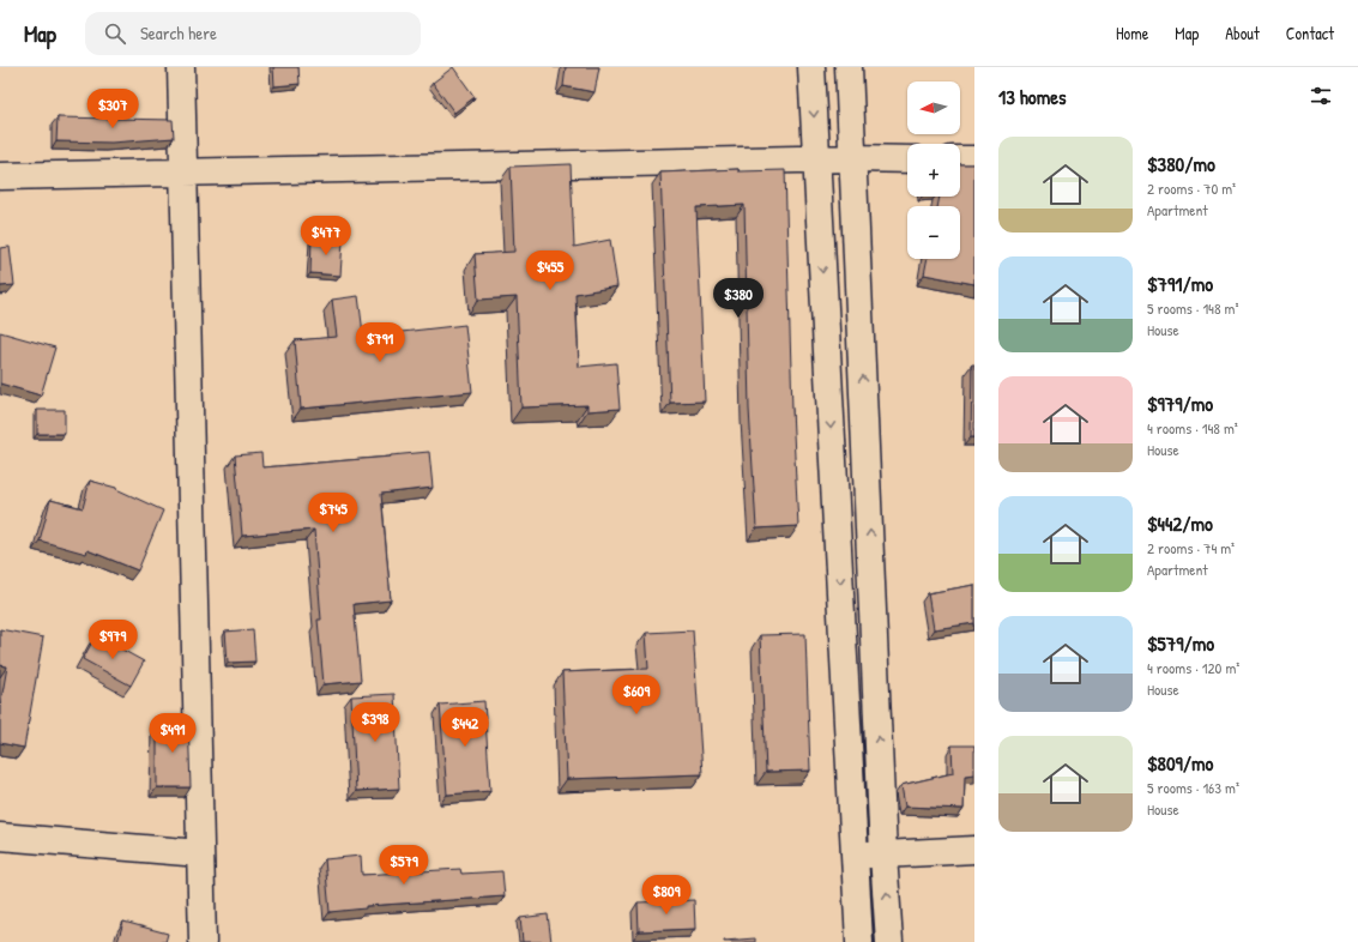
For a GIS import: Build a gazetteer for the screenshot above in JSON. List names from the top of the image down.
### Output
{
  "north": "left",
  "page": {
    "header": "Map",
    "search": "Search here",
    "nav": [
      "Home",
      "Map",
      "About",
      "Contact"
    ],
    "heading": "13 homes",
    "map_buttons": ["+", "−"],
    "price": [
      "$307",
      "$477",
      "$455",
      "$380",
      "$791",
      "$745",
      "$979",
      "$609",
      "$398",
      "$442",
      "$491",
      "$579",
      "$809"
    ],
    "list": [
      {
        "name": "$380/mo",
        "note": "2 rooms · 70 m² · Apartment"
      },
      {
        "name": "$791/mo",
        "note": "5 rooms · 148 m² · House"
      },
      {
        "name": "$979/mo",
        "note": "4 rooms · 148 m² · House"
      },
      {
        "name": "$442/mo",
        "note": "2 rooms · 74 m² · Apartment"
      },
      {
        "name": "$579/mo",
        "note": "4 rooms · 120 m² · House"
      },
      {
        "name": "$809/mo",
        "note": "5 rooms · 163 m² · House"
      }
    ]
  }
}
